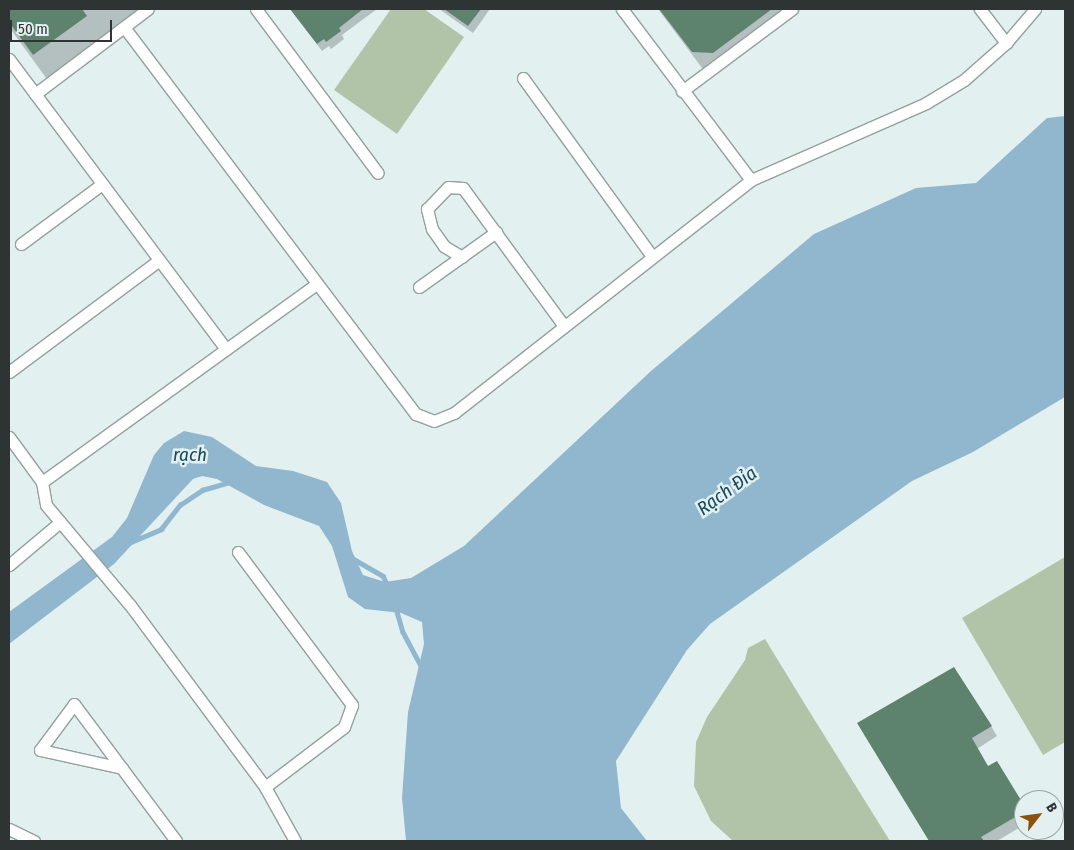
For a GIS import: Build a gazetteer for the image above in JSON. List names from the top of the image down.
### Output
{
  "water": ["rạch", "Rạch Đỉa"],
  "scale_bar": "50 m",
  "north": "top right"
}
